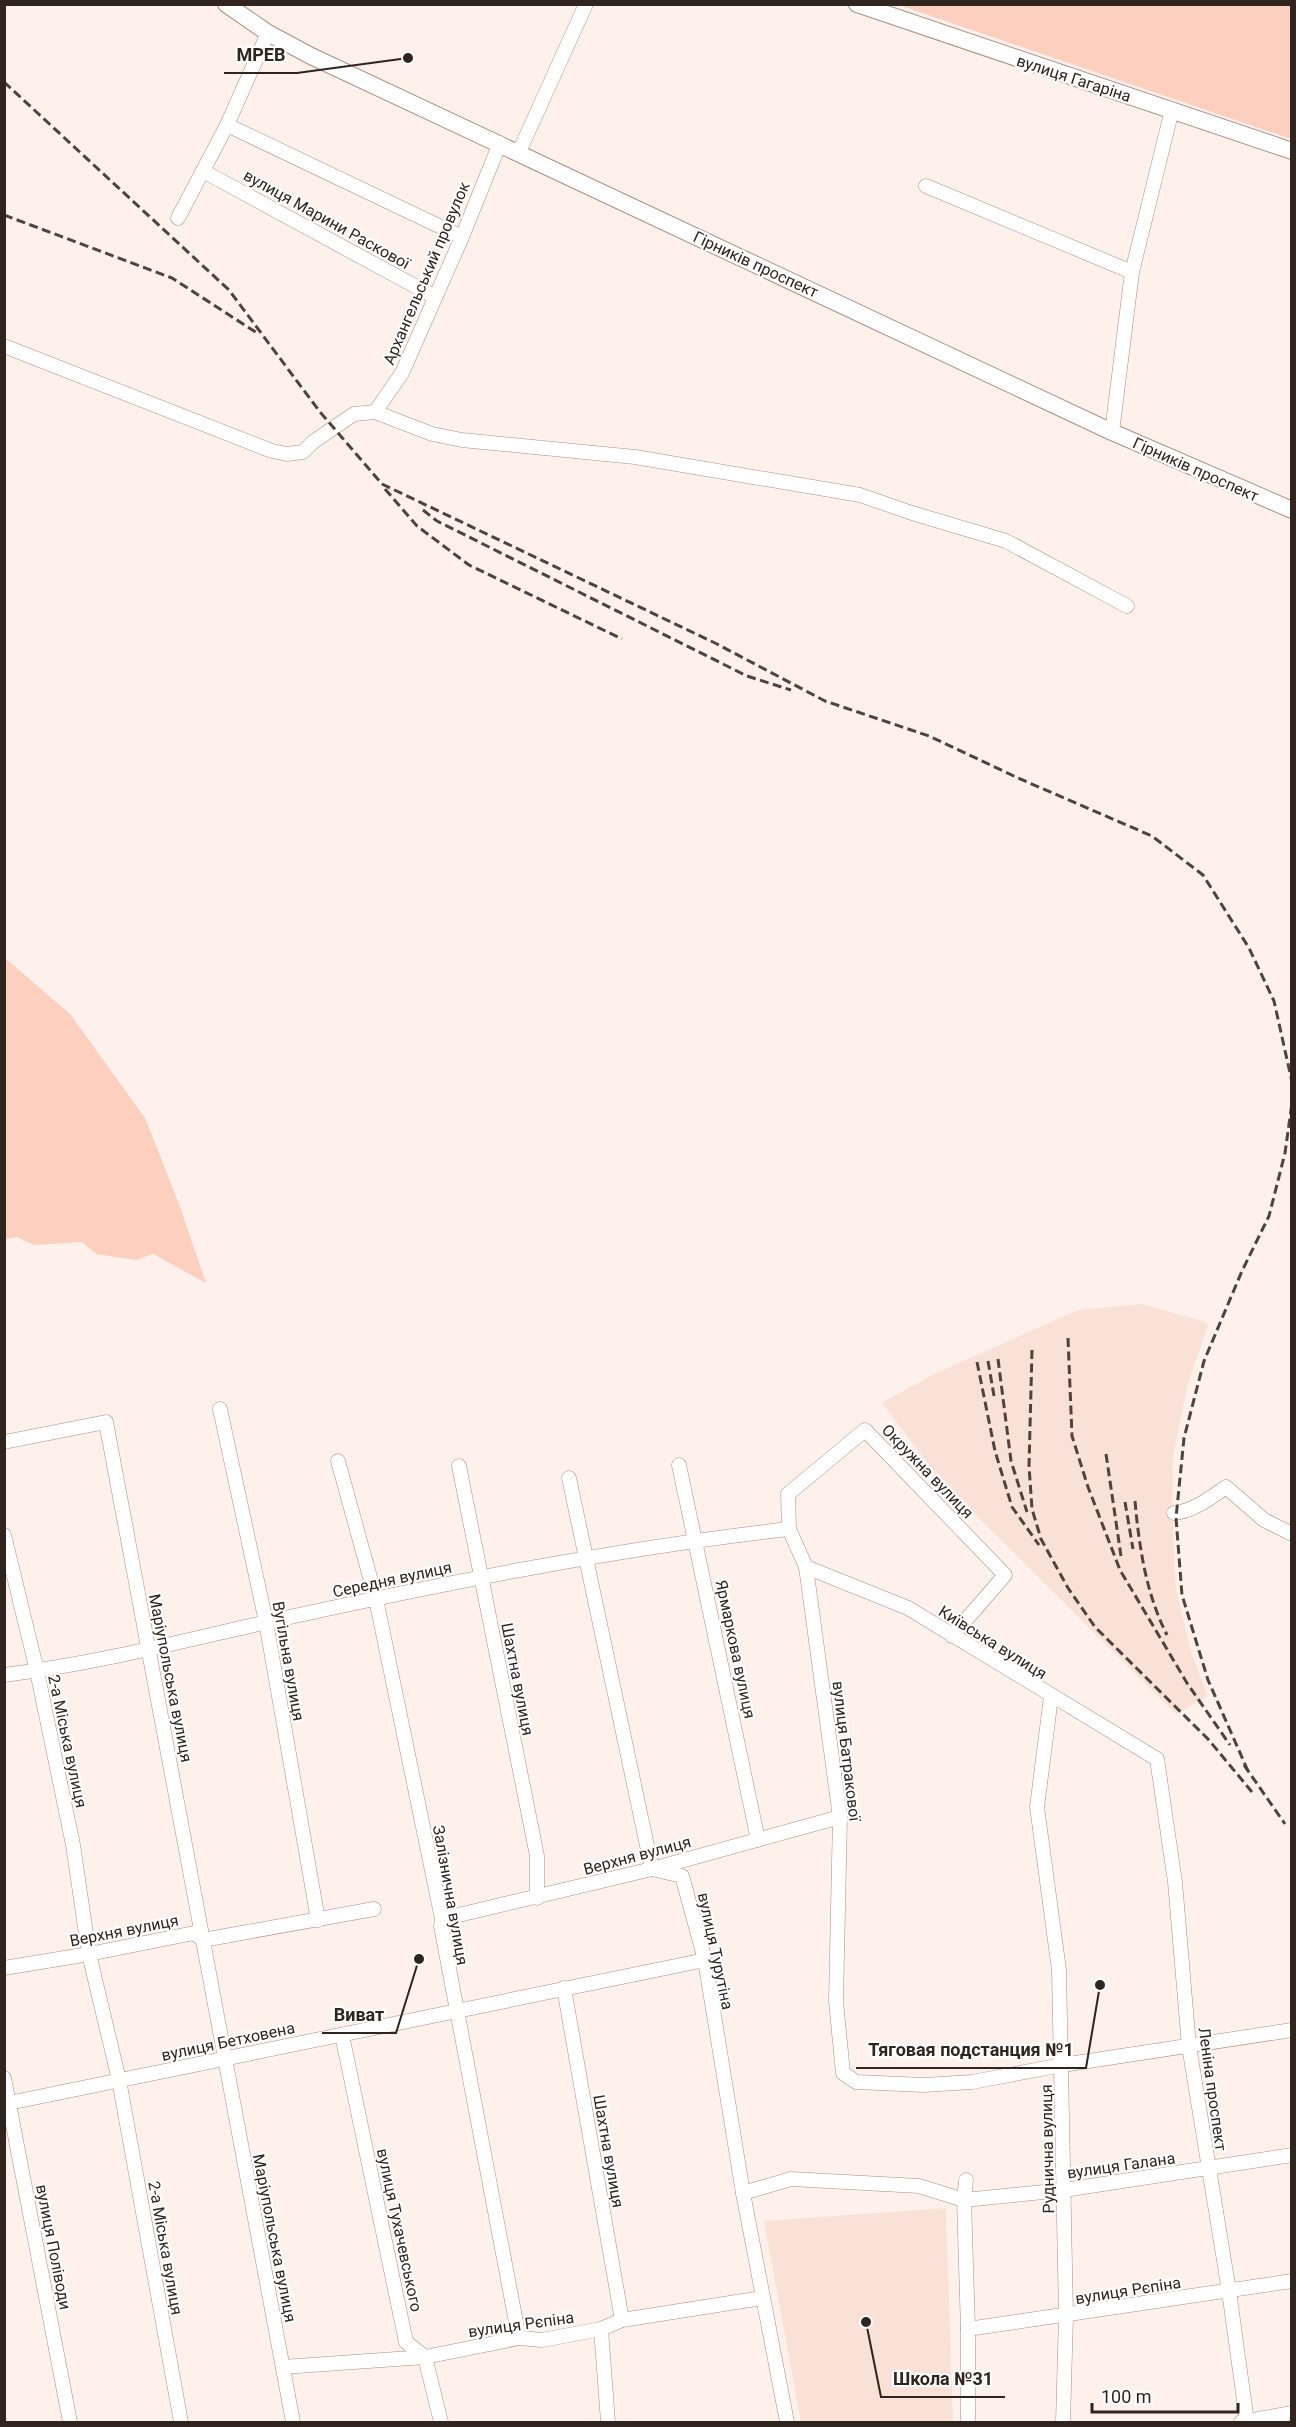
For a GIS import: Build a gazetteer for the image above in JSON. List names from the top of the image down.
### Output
{
  "streets": {
    "main road": ["вулиця Гагаріна", "Гірників проспект"],
    "street": [
      "вулиця Марини Раскової",
      "Архангельський провулок",
      "Окружна вулиця",
      "Середня вулиця",
      "Київська вулиця",
      "Ярмаркова вулиця",
      "Вугільна вулиця",
      "Маріупольська вулиця",
      "Шахтна вулиця",
      "2-а Міська вулиця",
      "вулиця Батракової",
      "Верхня вулиця",
      "Залізнична вулиця",
      "вулиця Турутіна",
      "вулиця Бетховена",
      "Леніна проспект",
      "Руднична вулиця",
      "вулиця Галана",
      "вулиця Тухачевського",
      "вулиця Поліводи",
      "вулиця Рєпіна"
    ]
  },
  "crossings": [
    ["вулиця Марини Раскової", "Архангельський провулок"],
    ["Гірників проспект", "Архангельський провулок"],
    ["Окружна вулиця", "Середня вулиця"],
    ["Окружна вулиця", "Київська вулиця"],
    ["Окружна вулиця", "вулиця Батракової"],
    ["Середня вулиця", "Ярмаркова вулиця"],
    ["Середня вулиця", "Вугільна вулиця"],
    ["Середня вулиця", "Маріупольська вулиця"],
    ["Середня вулиця", "Шахтна вулиця"],
    ["Середня вулиця", "2-а Міська вулиця"],
    ["Середня вулиця", "вулиця Батракової"],
    ["Середня вулиця", "Залізнична вулиця"],
    ["Київська вулиця", "вулиця Батракової"],
    ["Київська вулиця", "Леніна проспект"],
    ["Київська вулиця", "Руднична вулиця"],
    ["Ярмаркова вулиця", "Верхня вулиця"],
    ["Вугільна вулиця", "Верхня вулиця"],
    ["Маріупольська вулиця", "Верхня вулиця"],
    ["Маріупольська вулиця", "вулиця Бетховена"],
    ["Маріупольська вулиця", "вулиця Рєпіна"],
    ["Шахтна вулиця", "Верхня вулиця"],
    ["Шахтна вулиця", "вулиця Бетховена"],
    ["Шахтна вулиця", "вулиця Рєпіна"],
    ["2-а Міська вулиця", "Верхня вулиця"],
    ["2-а Міська вулиця", "вулиця Бетховена"],
    ["вулиця Батракової", "Верхня вулиця"],
    ["вулиця Батракової", "Руднична вулиця"],
    ["Верхня вулиця", "Залізнична вулиця"],
    ["Верхня вулиця", "вулиця Турутіна"],
    ["Залізнична вулиця", "вулиця Бетховена"],
    ["Залізнична вулиця", "вулиця Рєпіна"],
    ["вулиця Турутіна", "вулиця Бетховена"],
    ["вулиця Турутіна", "вулиця Галана"],
    ["вулиця Турутіна", "вулиця Рєпіна"],
    ["вулиця Бетховена", "вулиця Тухачевського"],
    ["вулиця Бетховена", "вулиця Поліводи"],
    ["Леніна проспект", "вулиця Галана"],
    ["Леніна проспект", "вулиця Рєпіна"],
    ["Руднична вулиця", "вулиця Галана"],
    ["Руднична вулиця", "вулиця Рєпіна"],
    ["вулиця Тухачевського", "вулиця Рєпіна"]
  ],
  "places": [
    "МРЕВ",
    "Виват",
    "Тяговая подстанция №1",
    "Школа №31"
  ],
  "scale_bar": "100 m"
}
